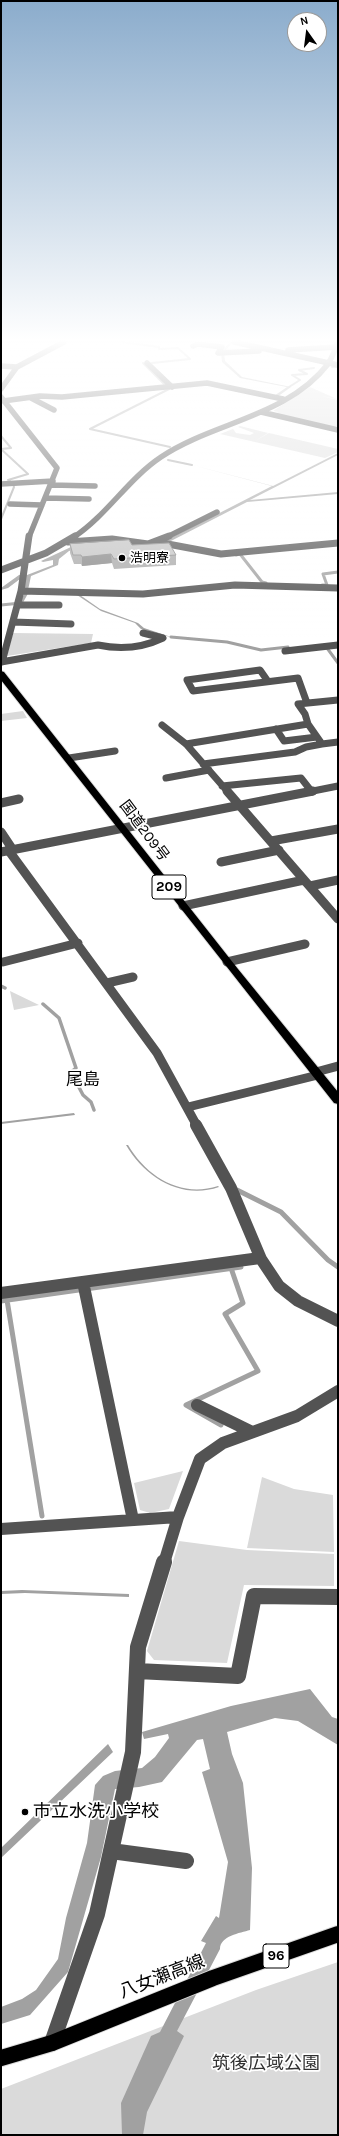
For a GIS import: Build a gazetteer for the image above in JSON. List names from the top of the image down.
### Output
{
  "streets": {
    "highway": ["国道209号", "209"],
    "main road": ["96", "八女瀬高線"]
  },
  "districts": ["尾島"],
  "parks": ["筑後広域公園"],
  "places": ["浩明寮", "市立水洗小学校"],
  "north": "top"
}
